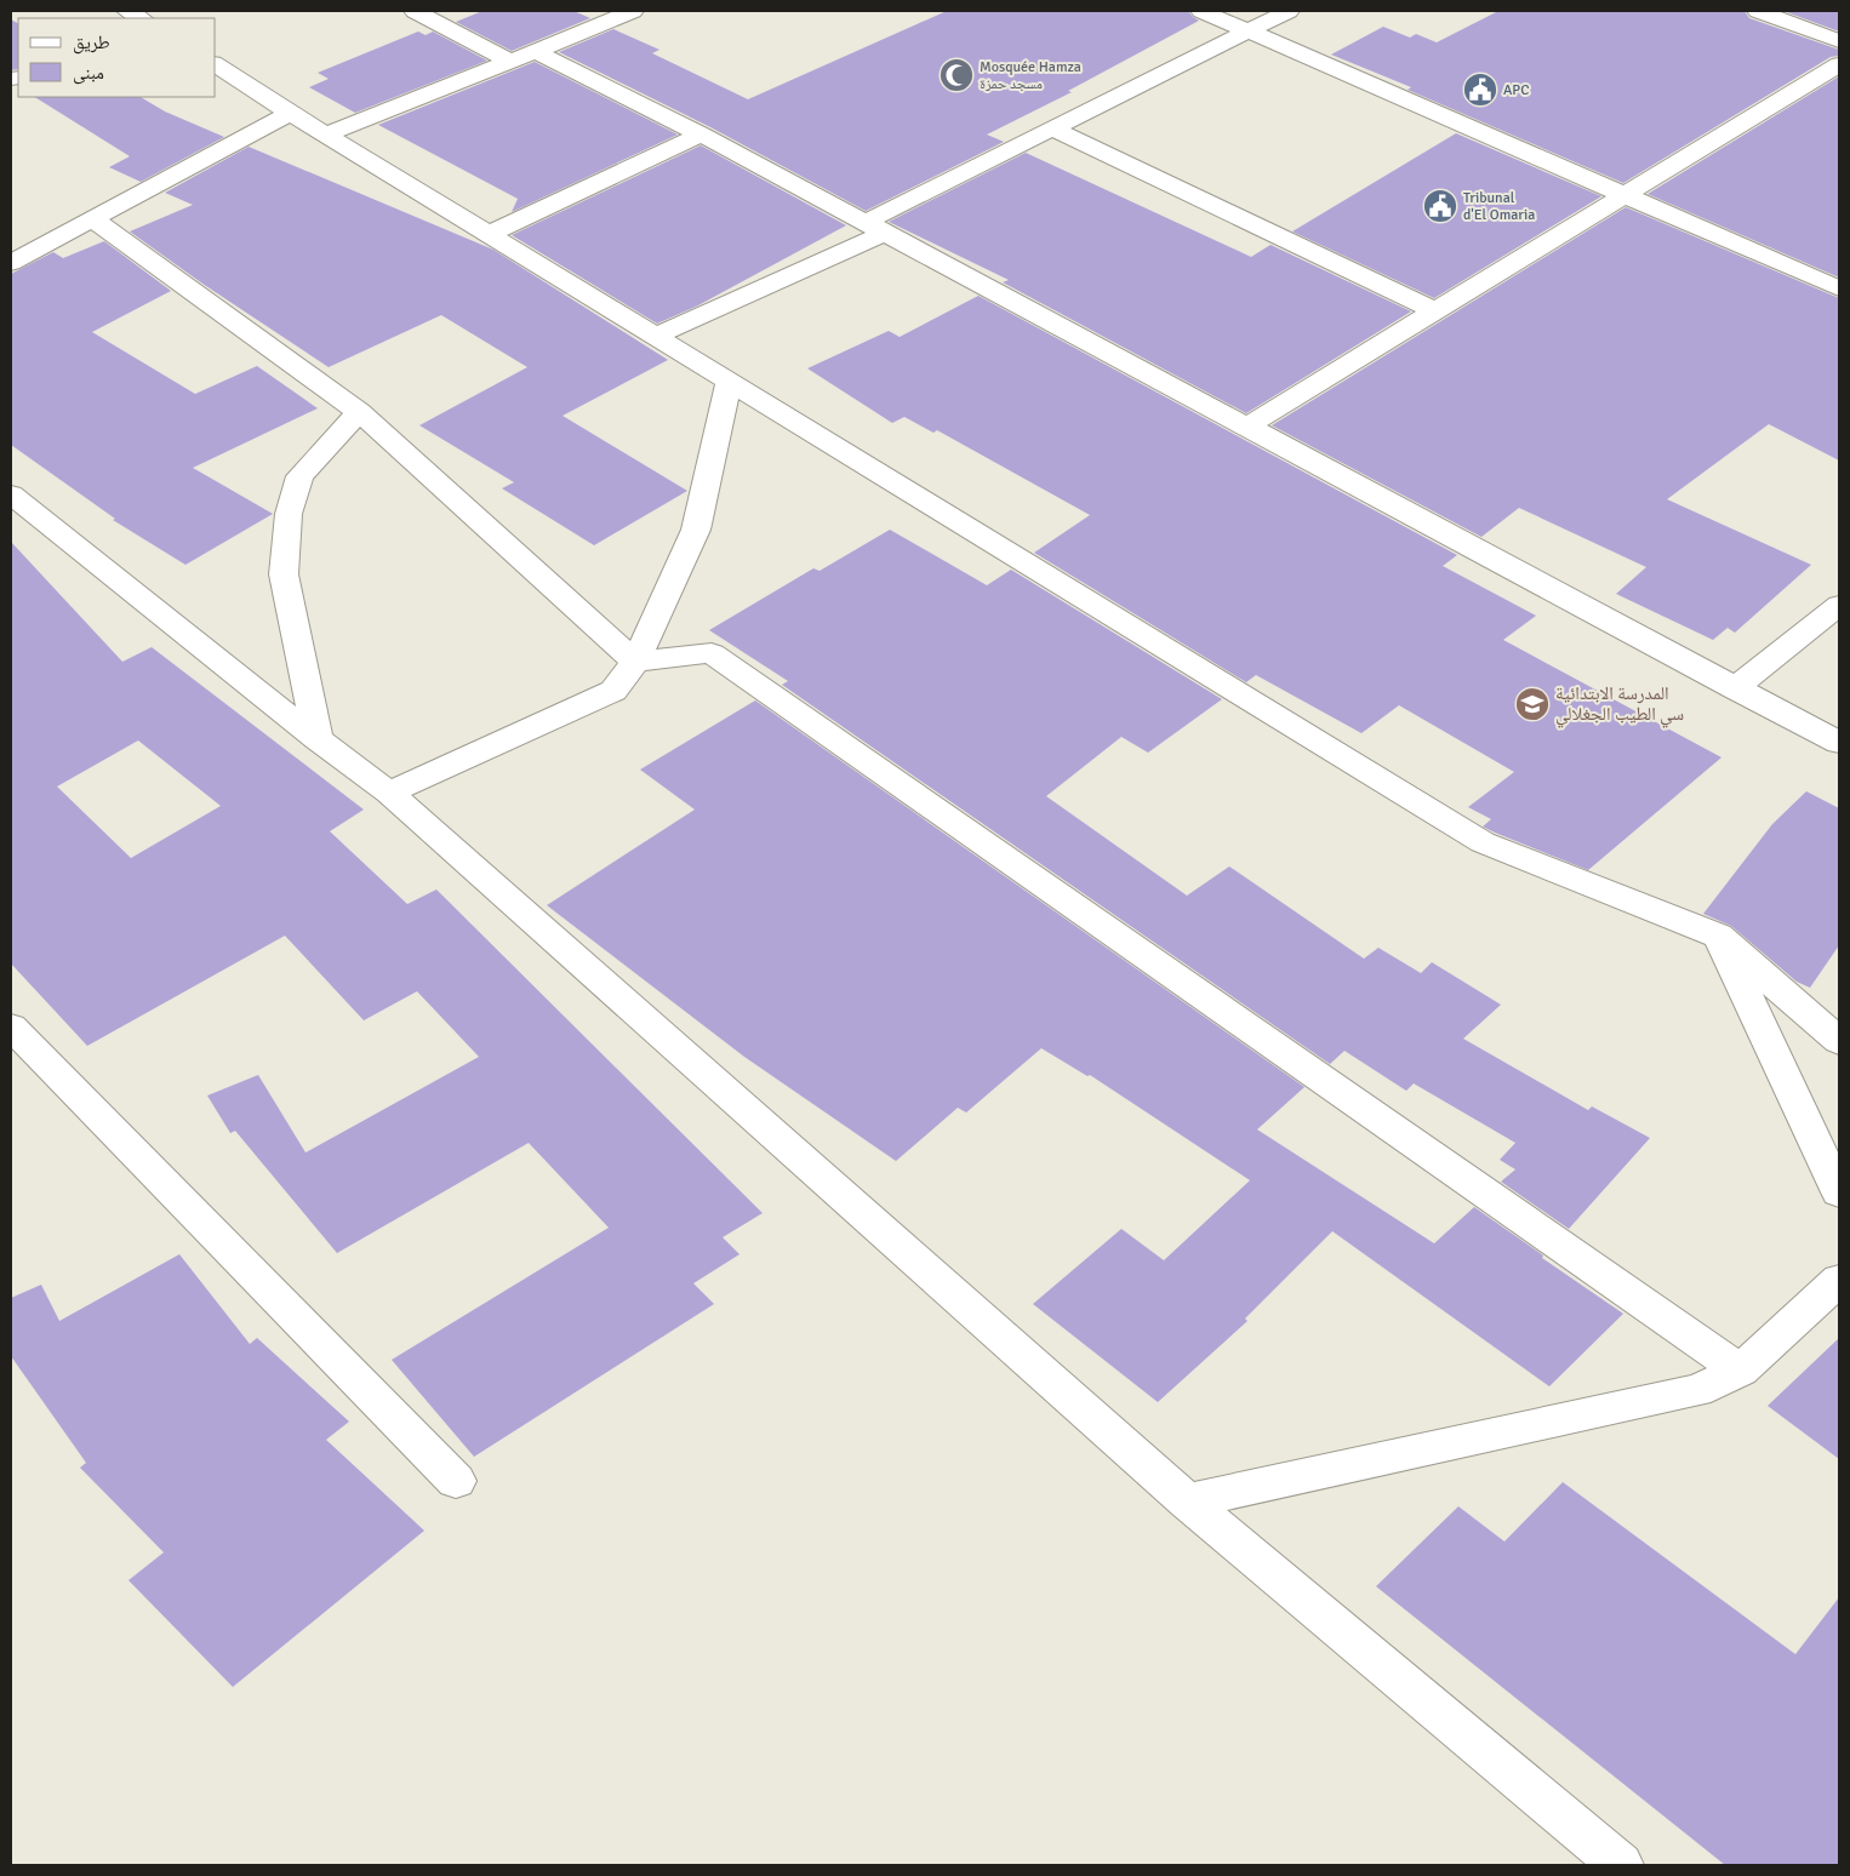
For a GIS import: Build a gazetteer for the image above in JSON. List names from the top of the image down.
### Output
{
  "places": {
    "mosque": ["Mosquée Hamza مسجد حمزة"],
    "public building": ["APC", "Tribunal d'El Omaria"],
    "school or university": ["المدرسة الابتدائية سي الطيب الجغلالي"]
  },
  "legend": ["طريق", "مبنى"]
}
